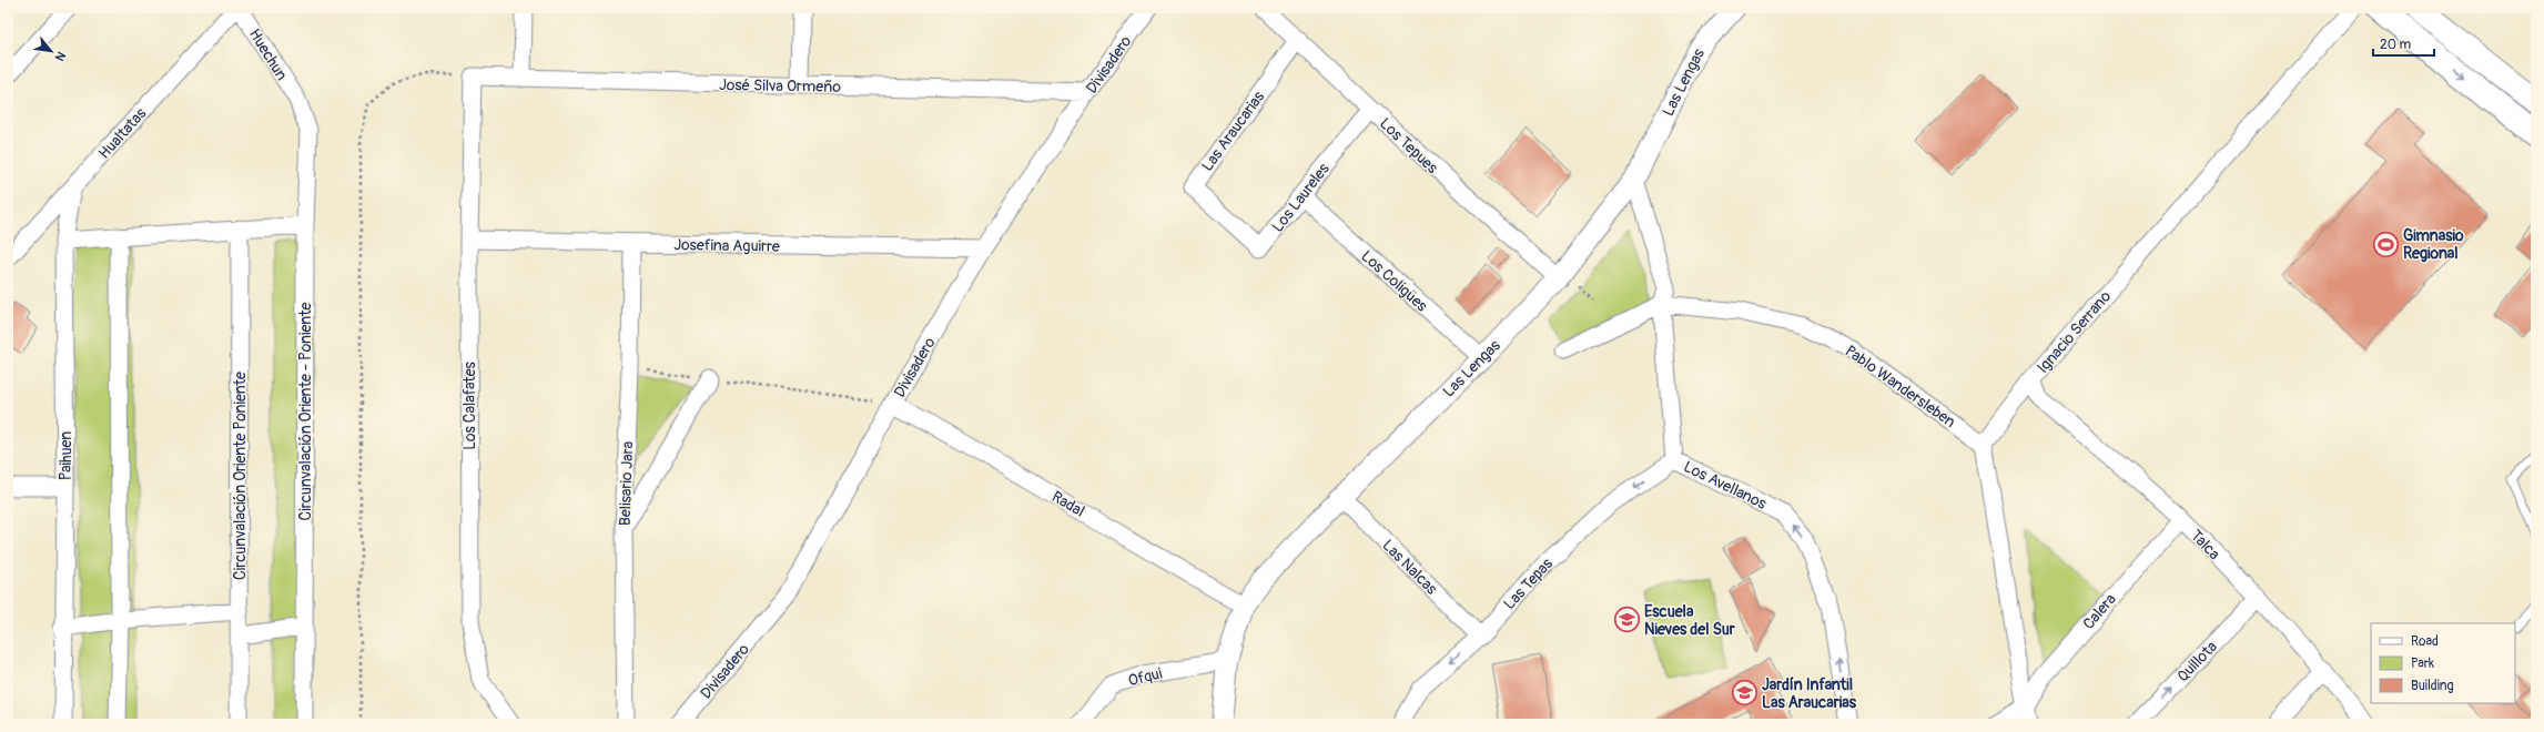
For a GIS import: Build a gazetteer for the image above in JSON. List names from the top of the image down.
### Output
{
  "streets": {
    "street": [
      "Huechun",
      "Divisadero",
      "Las Lengas",
      "José Silva Ormeño",
      "Las Araucarias",
      "Hualtatas",
      "Los Tepues",
      "Los Laureles",
      "Josefina Aguirre",
      "Los Coligües",
      "Ignacio Serrano",
      "Pablo Wandersleben",
      "Los Calafates",
      "Circunvalación Oriente - Poniente",
      "Paihuen",
      "Circunvalación Oriente Poniente",
      "Belisario Jara",
      "Los Avellanos",
      "Radal",
      "Talca",
      "Las Nalcas",
      "Las Tepas",
      "Calera",
      "Quillota",
      "Ofqui"
    ]
  },
  "crossings": [
    ["Huechun", "Hualtatas"],
    ["Huechun", "Circunvalación Oriente - Poniente"],
    ["Divisadero", "José Silva Ormeño"],
    ["Divisadero", "Josefina Aguirre"],
    ["Divisadero", "Radal"],
    ["Las Lengas", "Los Tepues"],
    ["Las Lengas", "Los Coligües"],
    ["Las Lengas", "Los Avellanos"],
    ["Las Lengas", "Radal"],
    ["Las Lengas", "Las Nalcas"],
    ["Las Lengas", "Ofqui"],
    ["José Silva Ormeño", "Los Calafates"],
    ["Las Araucarias", "Los Tepues"],
    ["Las Araucarias", "Los Laureles"],
    ["Hualtatas", "Paihuen"],
    ["Los Tepues", "Los Laureles"],
    ["Josefina Aguirre", "Los Calafates"],
    ["Josefina Aguirre", "Belisario Jara"],
    ["Ignacio Serrano", "Pablo Wandersleben"],
    ["Ignacio Serrano", "Talca"],
    ["Pablo Wandersleben", "Los Avellanos"],
    ["Los Avellanos", "Las Tepas"],
    ["Talca", "Calera"],
    ["Talca", "Quillota"],
    ["Las Nalcas", "Las Tepas"]
  ],
  "one_way": ["Los Avellanos", "Las Tepas"],
  "places": {
    "sports": ["Gimnasio Regional"],
    "school or university": ["Escuela Nieves del Sur", "Jardín Infantil Las Araucarias"]
  },
  "legend": ["Road", "Park", "Building"],
  "scale_bar": "20 m",
  "north": "bottom right"
}
